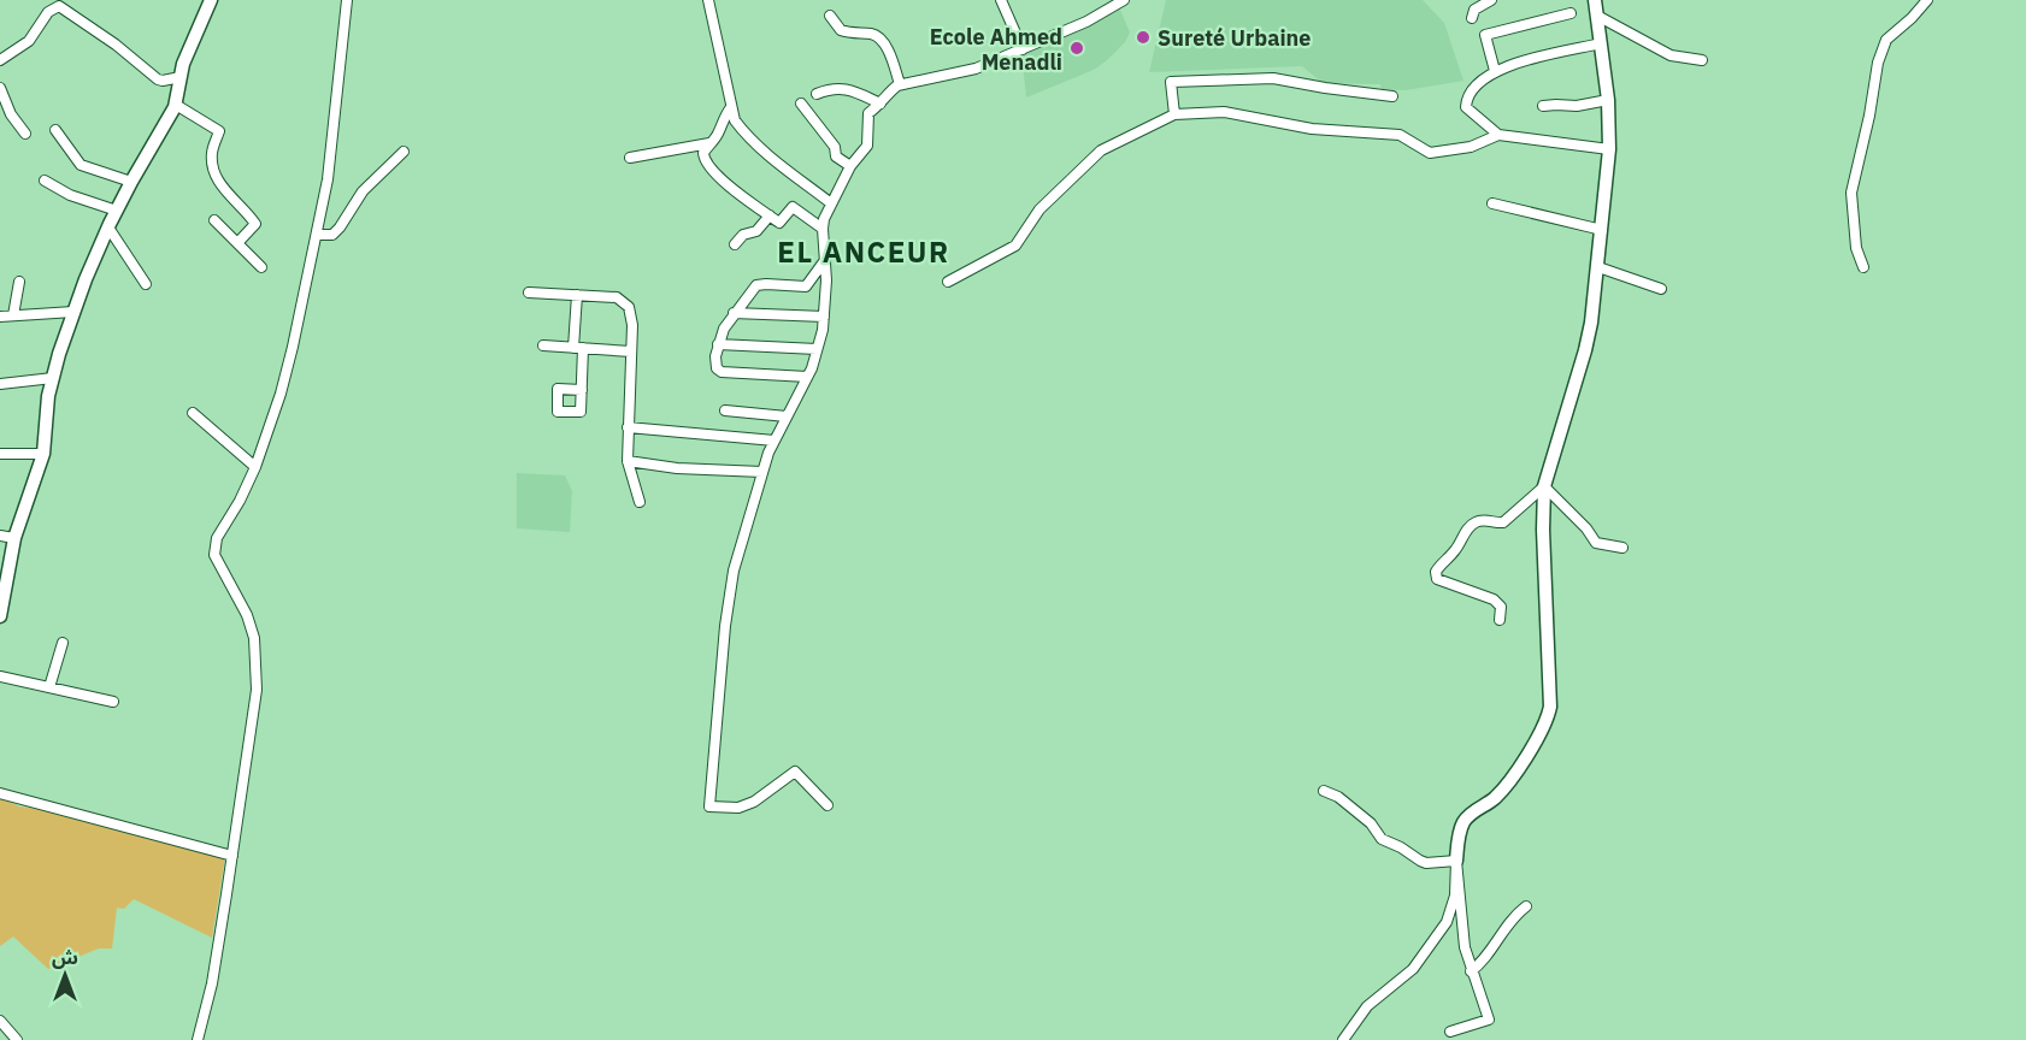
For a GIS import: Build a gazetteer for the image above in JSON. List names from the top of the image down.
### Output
{
  "districts": ["EL ANCEUR"],
  "places": ["Sureté Urbaine", "Ecole Ahmed Menadli"],
  "north": "top"
}
